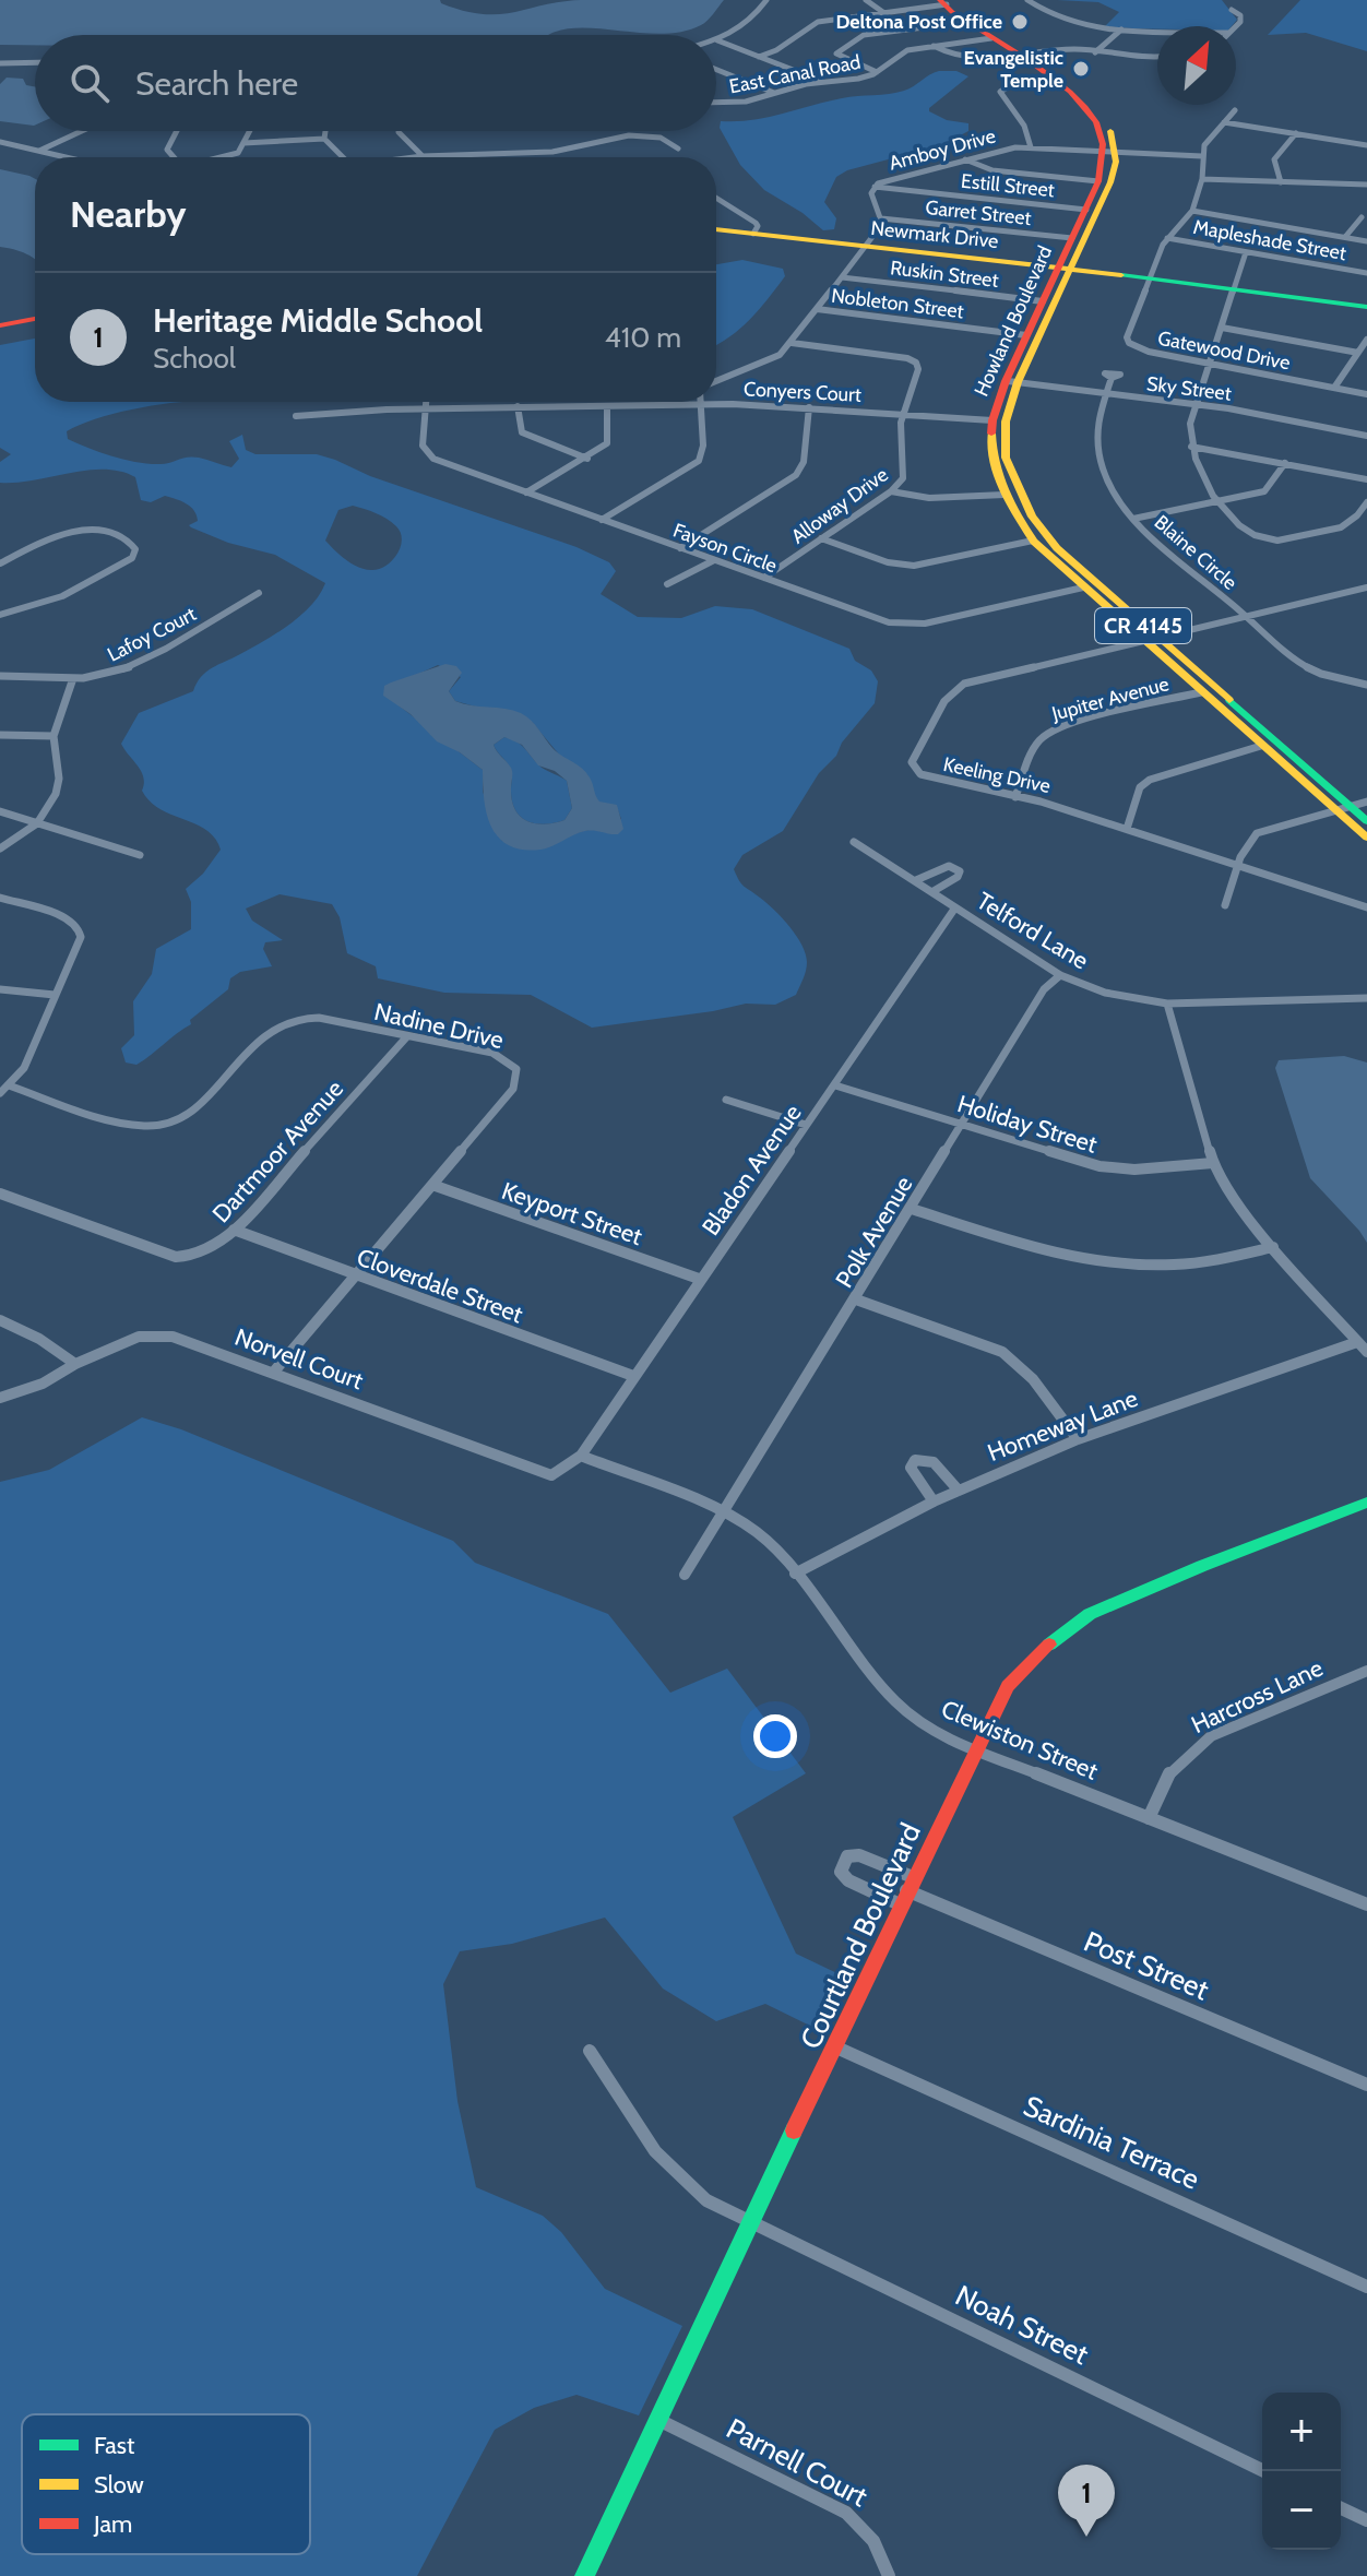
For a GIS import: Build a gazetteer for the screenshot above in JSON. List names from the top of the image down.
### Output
{
  "streets": {
    "main road": [
      "Newmark Drive",
      "Howland Boulevard",
      "CR 4145",
      "Courtland Boulevard"
    ],
    "street": [
      "East Canal Road",
      "Amboy Drive",
      "Estill Street",
      "Garret Street",
      "Mapleshade Street",
      "Ruskin Street",
      "Nobleton Street",
      "Gatewood Drive",
      "Sky Street",
      "Conyers Court",
      "Alloway Drive",
      "Fayson Circle",
      "Blaine Circle",
      "Lafoy Court",
      "Jupiter Avenue",
      "Keeling Drive",
      "Telford Lane",
      "Nadine Drive",
      "Holiday Street",
      "Dartmoor Avenue",
      "Bladon Avenue",
      "Keyport Street",
      "Polk Avenue",
      "Cloverdale Street",
      "Norvell Court",
      "Homeway Lane",
      "Harcross Lane",
      "Clewiston Street",
      "Post Street",
      "Sardinia Terrace",
      "Noah Street",
      "Parnell Court"
    ]
  },
  "crossings": [
    ["Amboy Drive", "Estill Street"],
    ["Amboy Drive", "Garret Street"],
    ["Amboy Drive", "Howland Boulevard"],
    ["Amboy Drive", "Gatewood Drive"],
    ["Estill Street", "Howland Boulevard"],
    ["Garret Street", "Howland Boulevard"],
    ["Newmark Drive", "Howland Boulevard"],
    ["Newmark Drive", "Gatewood Drive"],
    ["Mapleshade Street", "Gatewood Drive"],
    ["Ruskin Street", "Howland Boulevard"],
    ["Nobleton Street", "Howland Boulevard"],
    ["Howland Boulevard", "Sky Street"],
    ["Howland Boulevard", "Conyers Court"],
    ["Howland Boulevard", "Fayson Circle"],
    ["Howland Boulevard", "Jupiter Avenue"],
    ["Howland Boulevard", "Keeling Drive"],
    ["Sky Street", "Blaine Circle"],
    ["Conyers Court", "Alloway Drive"],
    ["Conyers Court", "Fayson Circle"],
    ["Alloway Drive", "Fayson Circle"],
    ["Blaine Circle", "Keeling Drive"],
    ["Jupiter Avenue", "Keeling Drive"],
    ["Telford Lane", "Bladon Avenue"],
    ["Telford Lane", "Polk Avenue"],
    ["Nadine Drive", "Dartmoor Avenue"],
    ["Nadine Drive", "Keyport Street"],
    ["Nadine Drive", "Cloverdale Street"],
    ["Nadine Drive", "Norvell Court"],
    ["Holiday Street", "Bladon Avenue"],
    ["Holiday Street", "Polk Avenue"],
    ["Dartmoor Avenue", "Cloverdale Street"],
    ["Bladon Avenue", "Keyport Street"],
    ["Bladon Avenue", "Cloverdale Street"],
    ["Bladon Avenue", "Norvell Court"],
    ["Bladon Avenue", "Clewiston Street"],
    ["Polk Avenue", "Clewiston Street"],
    ["Norvell Court", "Clewiston Street"],
    ["Homeway Lane", "Clewiston Street"],
    ["Harcross Lane", "Clewiston Street"],
    ["Clewiston Street", "Courtland Boulevard"],
    ["Courtland Boulevard", "Post Street"],
    ["Courtland Boulevard", "Sardinia Terrace"],
    ["Courtland Boulevard", "Noah Street"],
    ["Courtland Boulevard", "Parnell Court"]
  ],
  "places": ["Deltona Post Office", "Evangelistic Temple"],
  "legend": ["Fast", "Slow", "Jam"],
  "north": "top right",
  "page": {
    "search": "Search here",
    "heading": "Nearby",
    "list": [
      {
        "mark": "1",
        "name": "Heritage Middle School",
        "note": "School",
        "value": "410 m"
      }
    ],
    "map_buttons": ["+", "−"],
    "pins": "1"
  }
}
